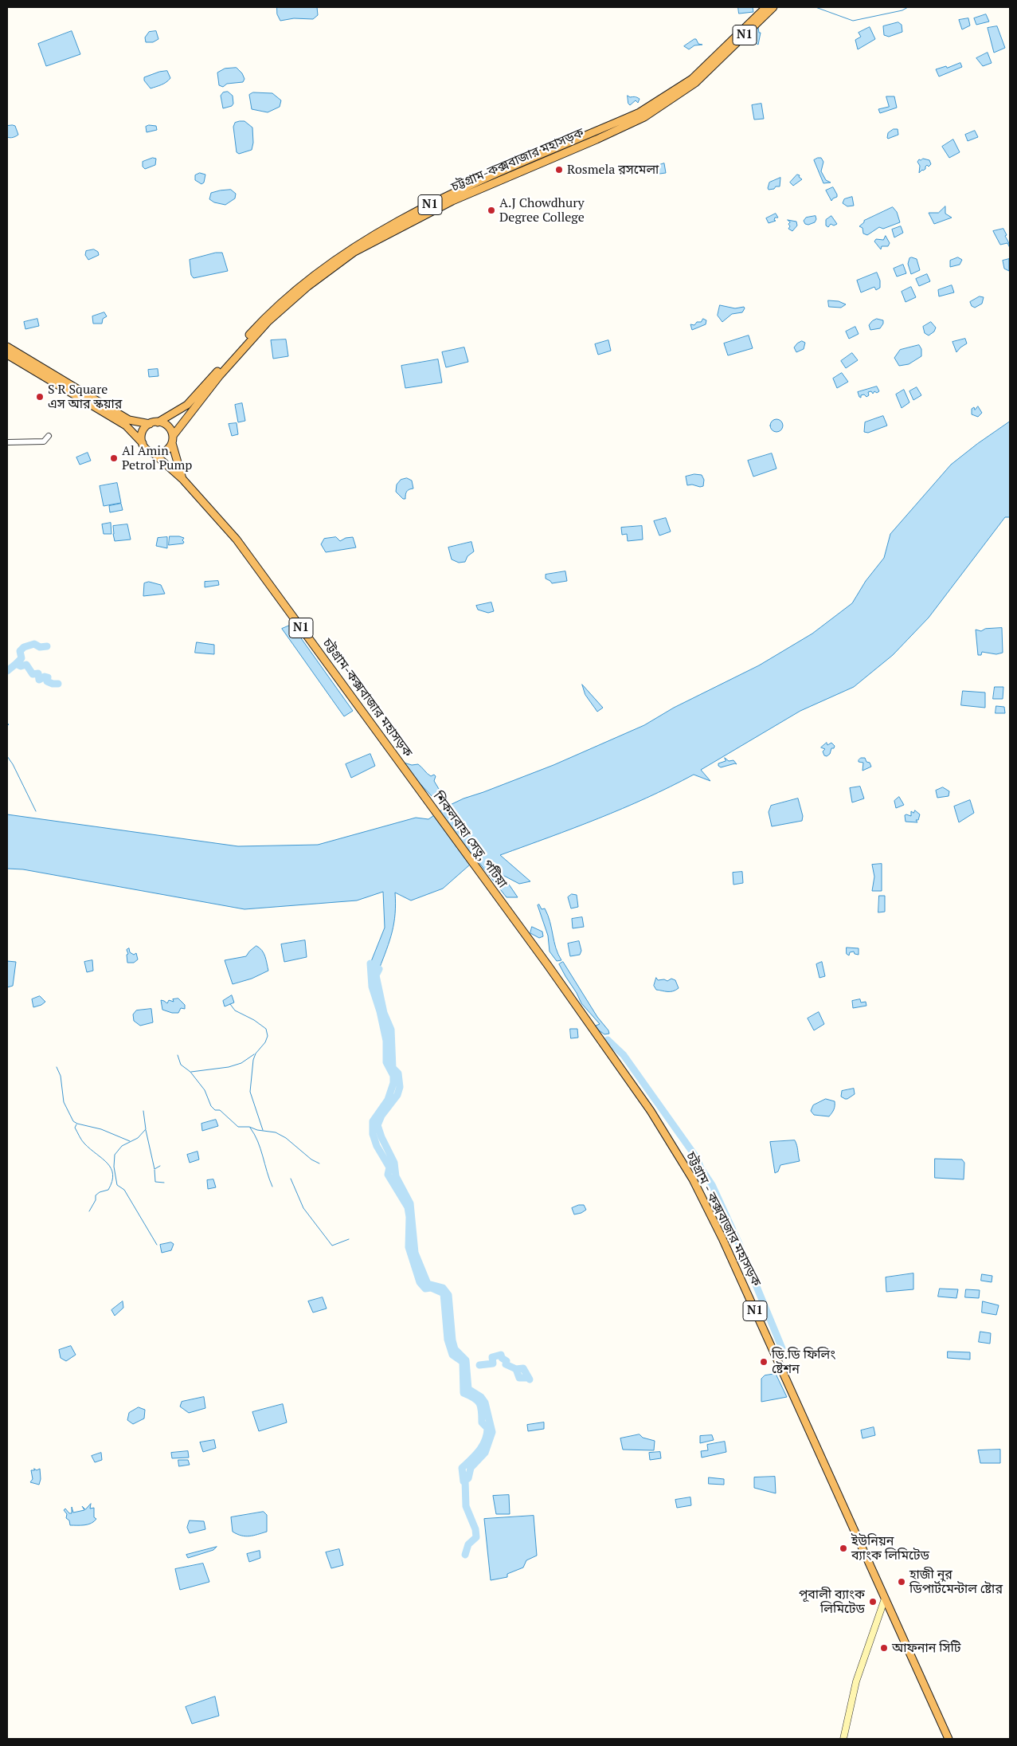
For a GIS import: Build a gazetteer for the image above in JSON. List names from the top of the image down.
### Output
{
  "streets": {
    "highway": [
      "N1",
      "চট্টগ্রাম-কক্সবাজার মহাসড়ক",
      "শিকলবাহা সেতু, পটিয়া",
      "চট্টগ্রাম - কক্সবাজার মহাসড়ক"
    ]
  },
  "crossings": [
    ["চট্টগ্রাম-কক্সবাজার মহাসড়ক", "শিকলবাহা সেতু, পটিয়া"],
    ["শিকলবাহা সেতু, পটিয়া", "চট্টগ্রাম - কক্সবাজার মহাসড়ক"]
  ],
  "places": [
    "Rosmela রসমেলা",
    "A.J Chowdhury Degree College",
    "S R Square এস আর স্কয়ার",
    "Al Amin Petrol Pump",
    "ডি.ডি ফিলিং ষ্টেশন",
    "ইউনিয়ন ব্যাংক লিমিটেড",
    "হাজী নুর ডিপার্টমেন্টাল ষ্টোর",
    "পূবালী ব্যাংক লিমিটেড",
    "আফনান সিটি"
  ]
}
